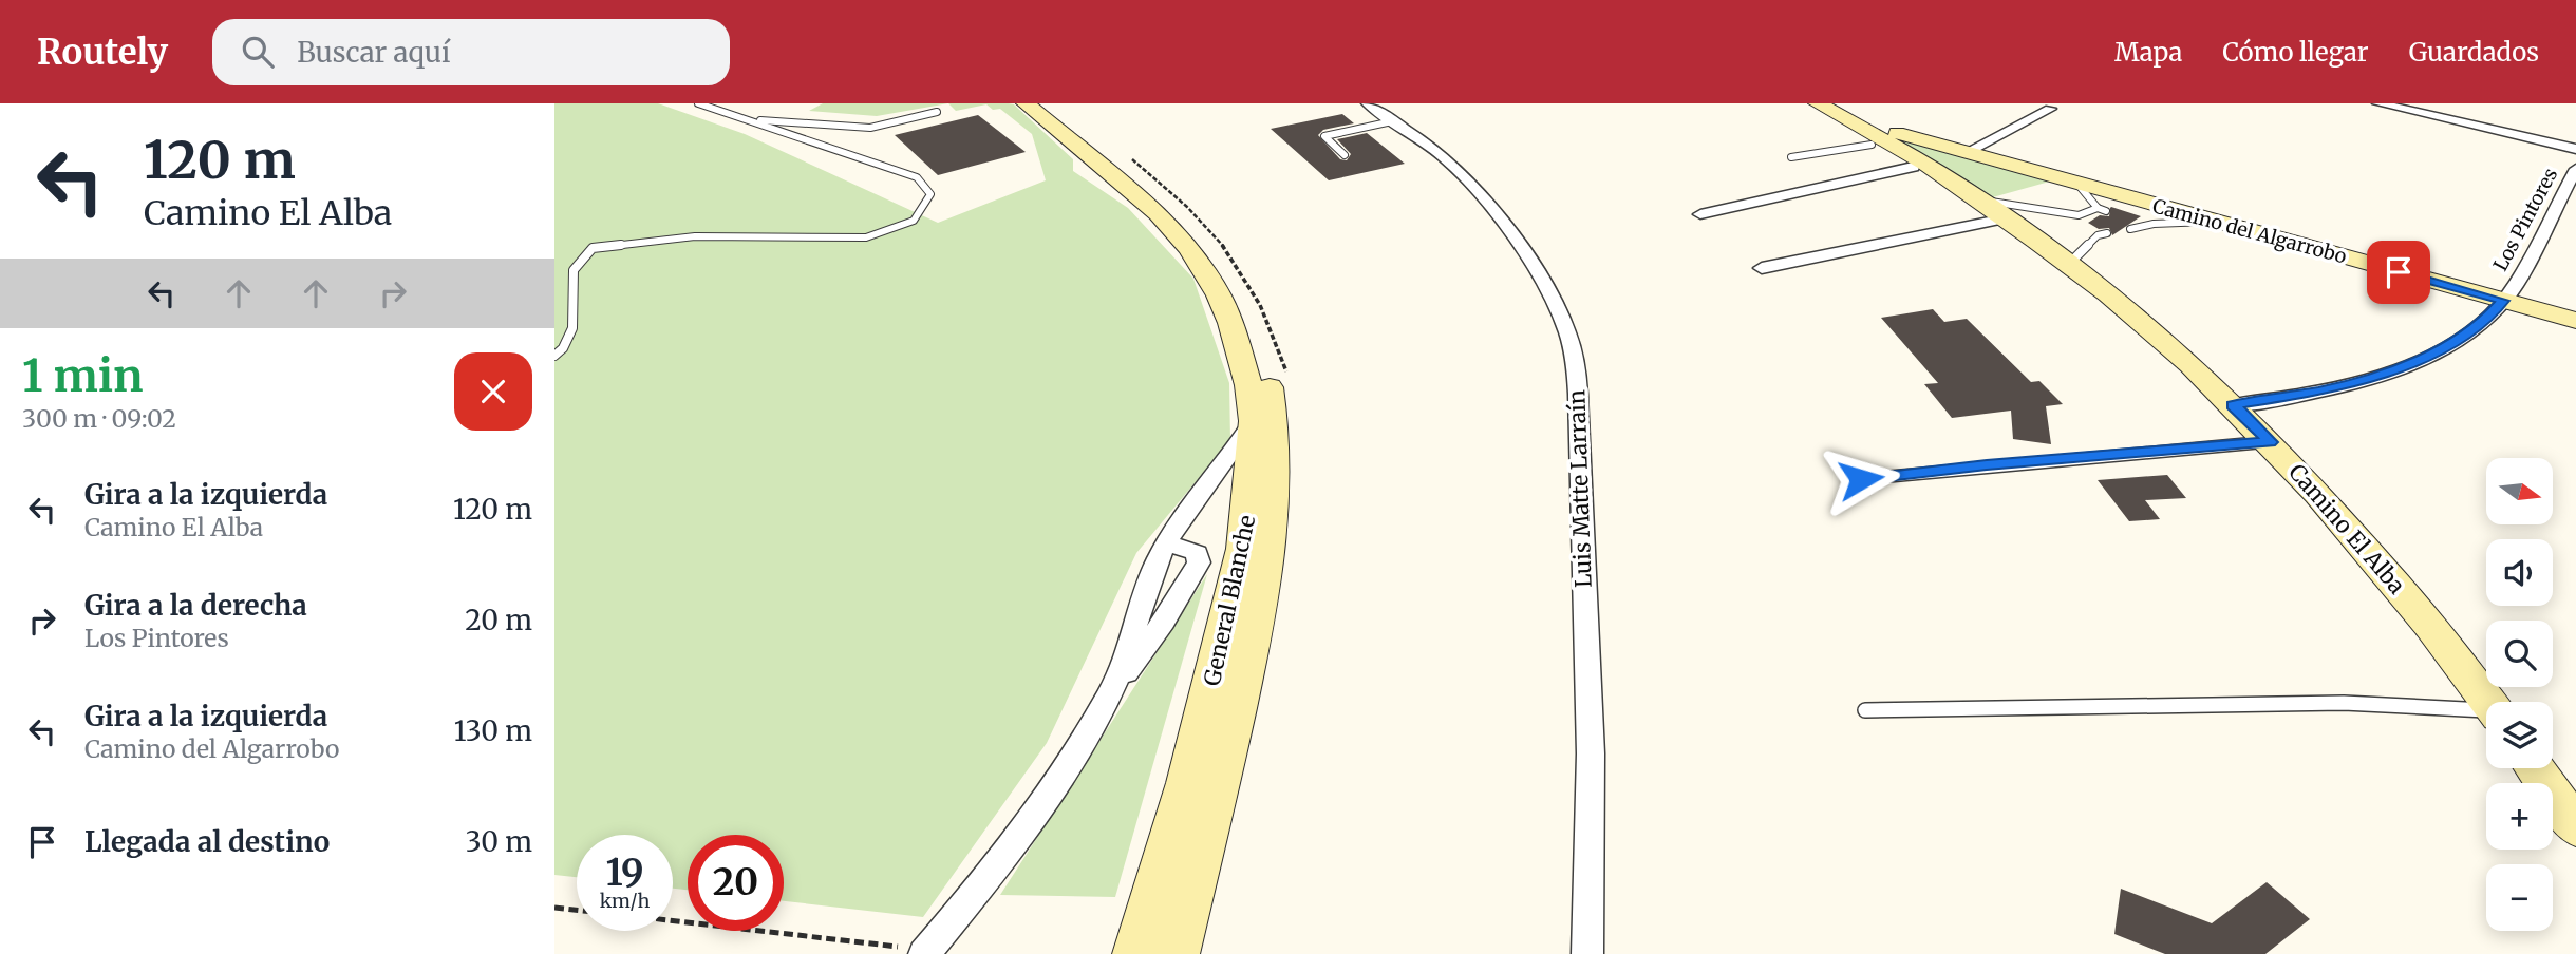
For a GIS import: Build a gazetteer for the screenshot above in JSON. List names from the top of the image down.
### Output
{
  "streets": {
    "main road": ["Camino del Algarrobo", "Camino El Alba", "General Blanche"],
    "street": ["Los Pintores", "Luis Matte Larraín"]
  },
  "crossings": [
    ["Los Pintores", "Camino del Algarrobo"],
    ["Los Pintores", "Camino El Alba"],
    ["Camino del Algarrobo", "Camino El Alba"]
  ],
  "north": "right",
  "page": {
    "header": "Routely",
    "search": "Buscar aquí",
    "nav": ["Mapa", "Cómo llegar", "Guardados"],
    "turn": ["120 m", "Camino El Alba"],
    "heading": ["1 min", "300 m · 09:02"],
    "list": [
      {
        "name": "Gira a la izquierda",
        "note": "Camino El Alba",
        "value": "120 m"
      },
      {
        "name": "Gira a la derecha",
        "note": "Los Pintores",
        "value": "20 m"
      },
      {
        "name": "Gira a la izquierda",
        "note": "Camino del Algarrobo",
        "value": "130 m"
      },
      {
        "name": "Llegada al destino",
        "value": "30 m"
      }
    ],
    "map_buttons": ["+", "−"],
    "speed": "19 km/h",
    "limit": "20"
  }
}
